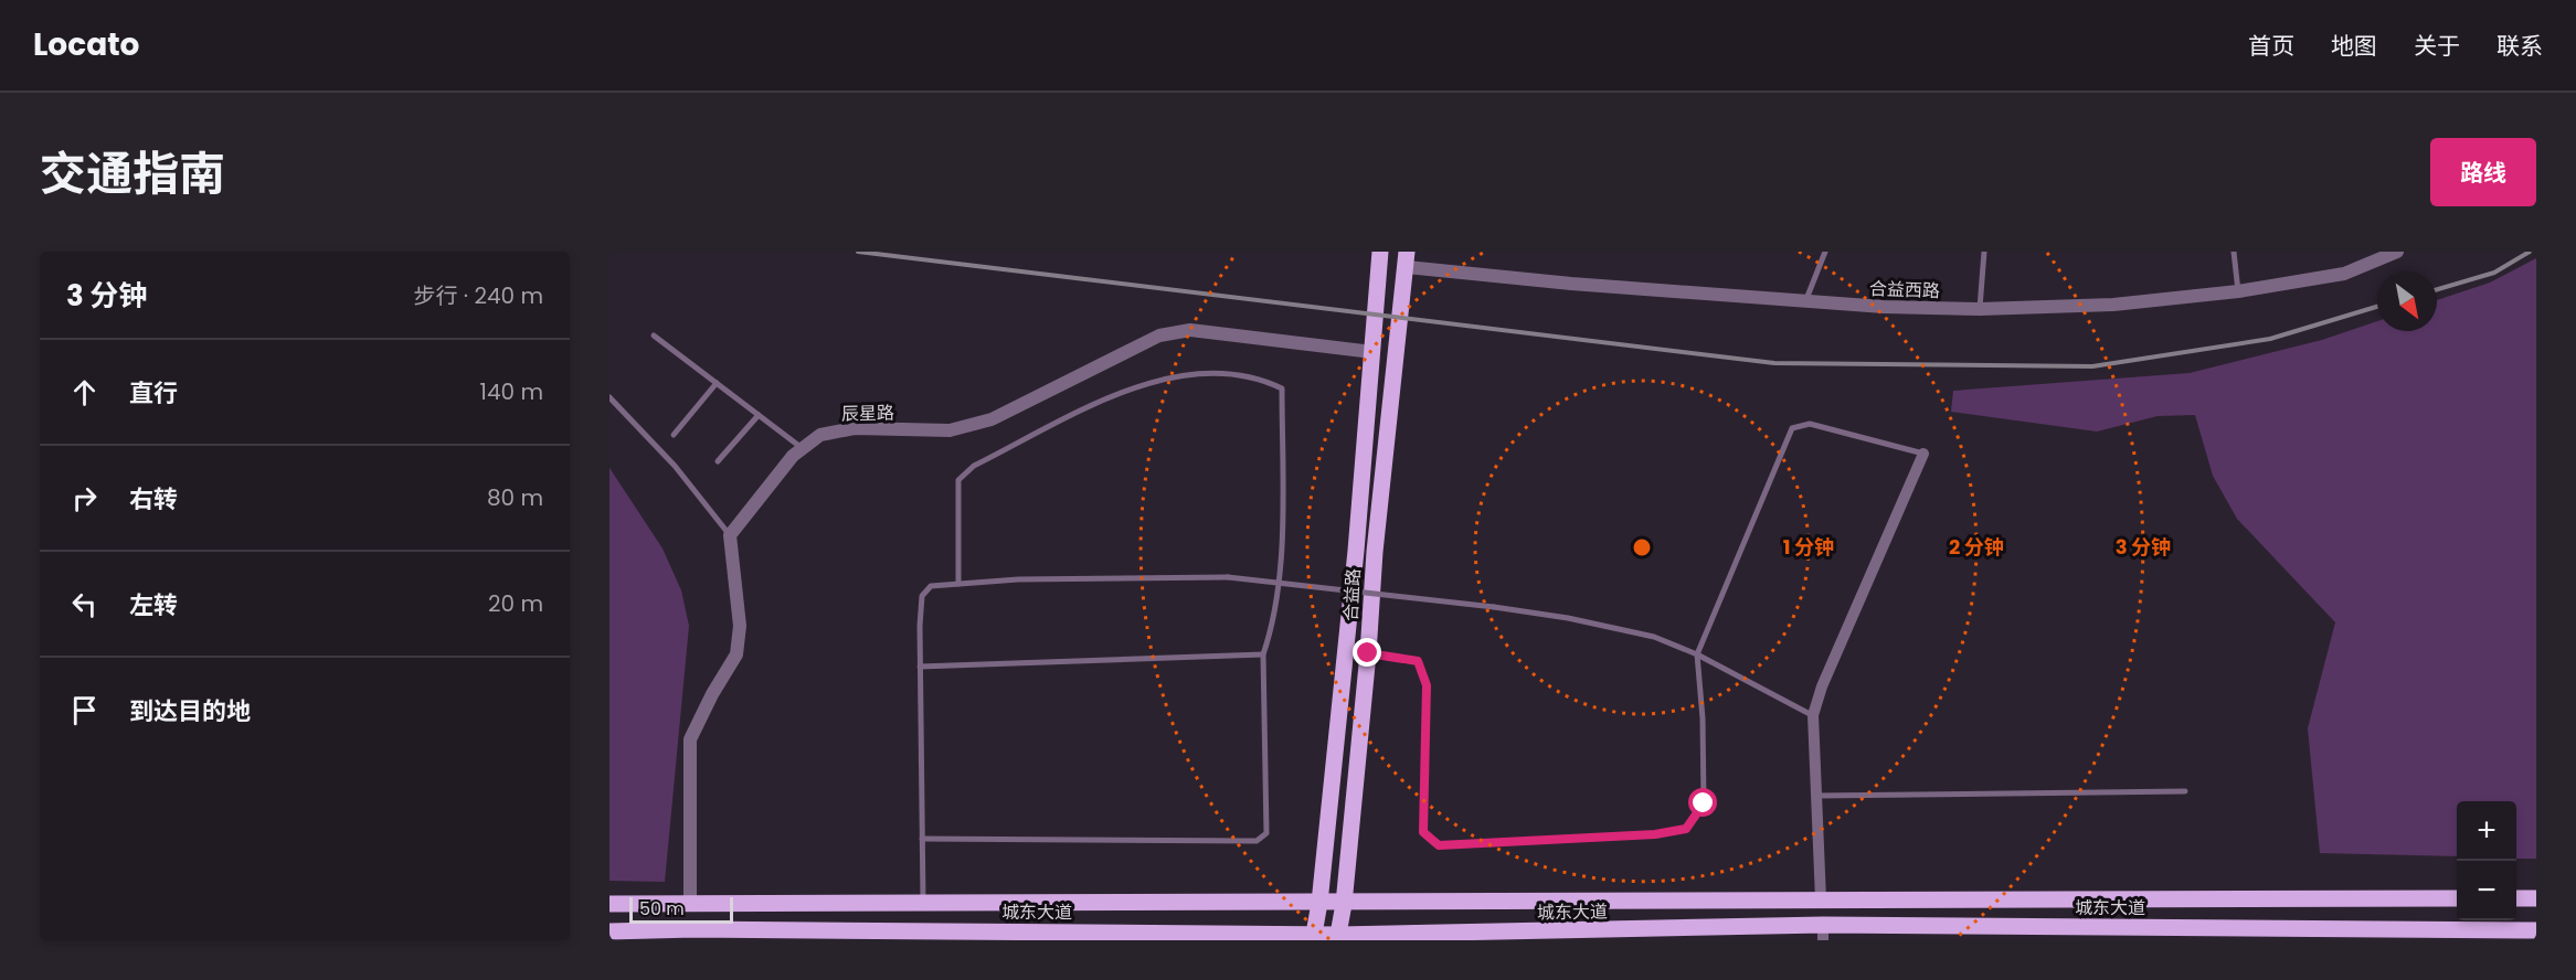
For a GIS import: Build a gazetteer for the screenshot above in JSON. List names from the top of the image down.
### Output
{
  "streets": {
    "main road": ["合益路", "城东大道"],
    "street": ["合益西路", "辰星路"]
  },
  "crossings": [
    ["合益西路", "合益路"],
    ["辰星路", "合益路"],
    ["合益路", "城东大道"]
  ],
  "scale_bar": "50 m",
  "north": "bottom right",
  "page": {
    "header": "Locato",
    "nav": [
      "首页",
      "地图",
      "关于",
      "联系"
    ],
    "title": "交通指南",
    "buttons": "路线",
    "heading": ["3 分钟", "步行 · 240 m"],
    "list": [
      ["直行", "140 m"],
      ["右转", "80 m"],
      ["左转", "20 m"],
      "到达目的地"
    ],
    "map_buttons": ["+", "−"],
    "scale": "50 m"
  },
  "rings": ["1 分钟", "2 分钟", "3 分钟"]
}
